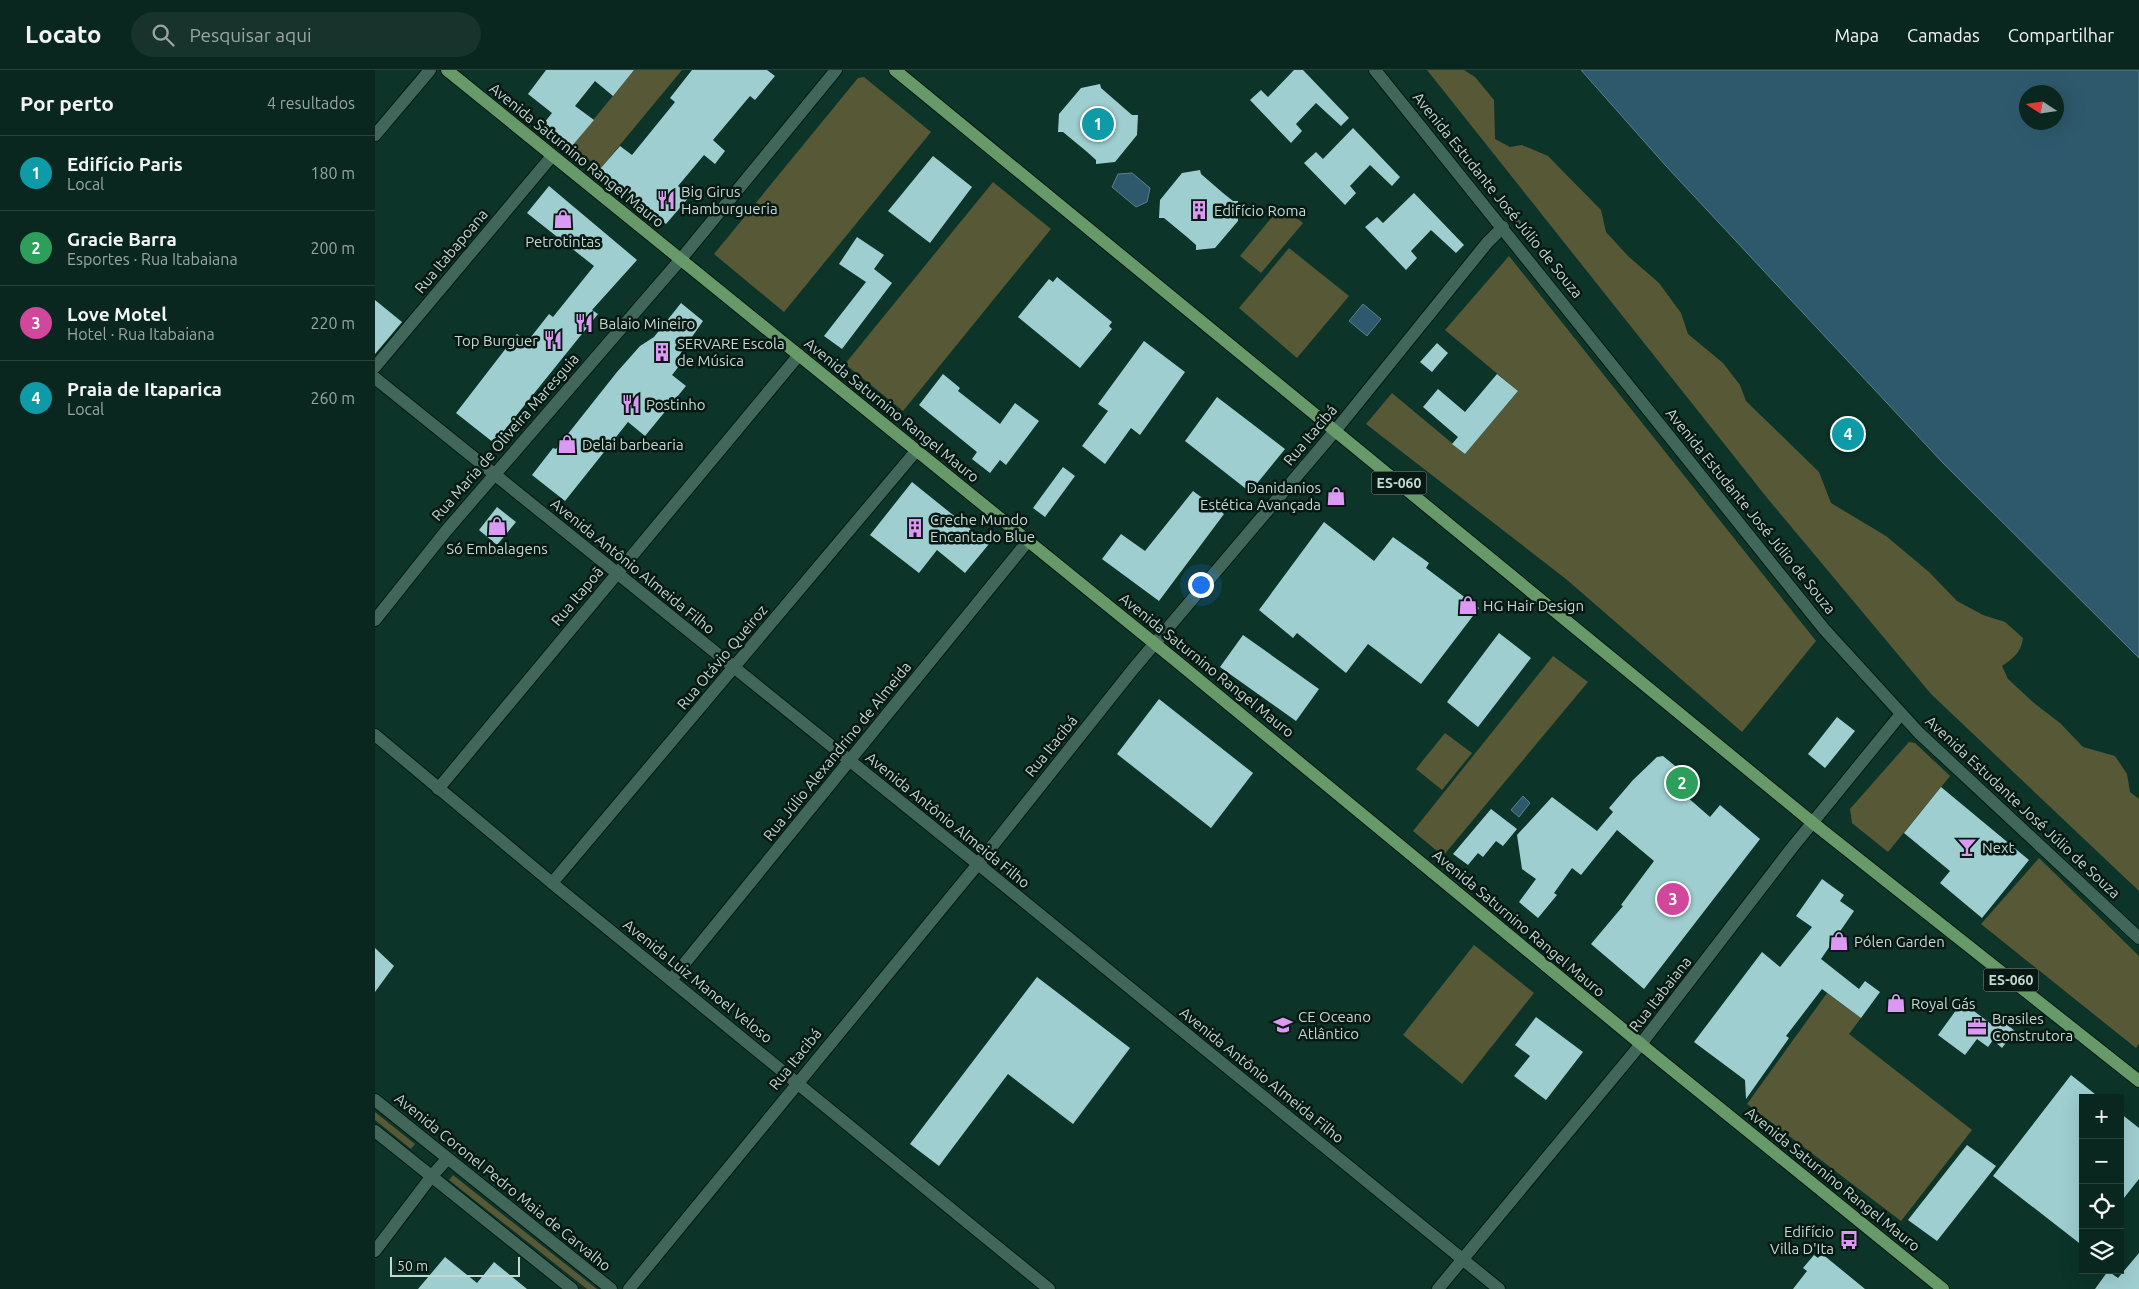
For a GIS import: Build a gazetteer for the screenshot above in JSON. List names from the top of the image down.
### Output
{
  "streets": {
    "main road": ["Avenida Saturnino Rangel Mauro", "ES-060"],
    "street": [
      "Avenida Estudante José Júlio de Souza",
      "Rua Itabapoana",
      "Rua Itacibá",
      "Rua Maria de Oliveira Maresguia",
      "Avenida Antônio Almeida Filho",
      "Rua Itapoã",
      "Rua Otávio Queiroz",
      "Rua Júlio Alexandrino de Almeida",
      "Avenida Luiz Manoel Veloso",
      "Rua Itabaiana",
      "Avenida Coronel Pedro Maia de Carvalho"
    ]
  },
  "crossings": [
    ["Avenida Saturnino Rangel Mauro", "Rua Itabapoana"],
    ["Avenida Saturnino Rangel Mauro", "Rua Itacibá"],
    ["Avenida Saturnino Rangel Mauro", "Rua Maria de Oliveira Maresguia"],
    ["Avenida Saturnino Rangel Mauro", "Rua Itapoã"],
    ["Avenida Saturnino Rangel Mauro", "Rua Otávio Queiroz"],
    ["Avenida Saturnino Rangel Mauro", "Rua Júlio Alexandrino de Almeida"],
    ["Avenida Saturnino Rangel Mauro", "Rua Itabaiana"],
    ["Avenida Estudante José Júlio de Souza", "Rua Itacibá"],
    ["Avenida Estudante José Júlio de Souza", "Rua Itabaiana"],
    ["Rua Itacibá", "ES-060"],
    ["Rua Itacibá", "Avenida Antônio Almeida Filho"],
    ["Rua Itacibá", "Avenida Luiz Manoel Veloso"],
    ["Rua Maria de Oliveira Maresguia", "Avenida Antônio Almeida Filho"],
    ["ES-060", "Rua Itabaiana"],
    ["Avenida Antônio Almeida Filho", "Rua Itapoã"],
    ["Avenida Antônio Almeida Filho", "Rua Otávio Queiroz"],
    ["Avenida Antônio Almeida Filho", "Rua Júlio Alexandrino de Almeida"],
    ["Avenida Antônio Almeida Filho", "Rua Itabaiana"],
    ["Rua Itapoã", "Avenida Luiz Manoel Veloso"],
    ["Rua Otávio Queiroz", "Avenida Luiz Manoel Veloso"],
    ["Rua Júlio Alexandrino de Almeida", "Avenida Luiz Manoel Veloso"]
  ],
  "places": {
    "restaurant": [
      "Big Girus Hamburgueria",
      "Balaio Mineiro",
      "Top Burguer",
      "Postinho"
    ],
    "building": ["Edifício Roma", "SERVARE Escola de Música", "Creche Mundo Encantado Blue"],
    "shop": [
      "Petrotintas",
      "Delai barbearia",
      "Danidanios Estética Avançada",
      "Só Embalagens",
      "HG Hair Design",
      "Pólen Garden",
      "Royal Gás"
    ],
    "bar": ["Next"],
    "school or university": ["CE Oceano Atlântico"],
    "office": ["Brasiles Construtora"],
    "bus stop": ["Edifício Villa D'Ita"]
  },
  "scale_bar": "50 m",
  "north": "left",
  "page": {
    "header": "Locato",
    "search": "Pesquisar aqui",
    "nav": ["Mapa", "Camadas", "Compartilhar"],
    "heading": ["Por perto", "4 resultados"],
    "pins": [
      "1",
      "4",
      "2",
      "3"
    ],
    "list": [
      {
        "mark": "1",
        "name": "Edifício Paris",
        "note": "Local",
        "value": "180 m"
      },
      {
        "mark": "2",
        "name": "Gracie Barra",
        "note": "Esportes · Rua Itabaiana",
        "value": "200 m"
      },
      {
        "mark": "3",
        "name": "Love Motel",
        "note": "Hotel · Rua Itabaiana",
        "value": "220 m"
      },
      {
        "mark": "4",
        "name": "Praia de Itaparica",
        "note": "Local",
        "value": "260 m"
      }
    ],
    "map_buttons": ["+", "−"],
    "scale": "50 m"
  }
}
